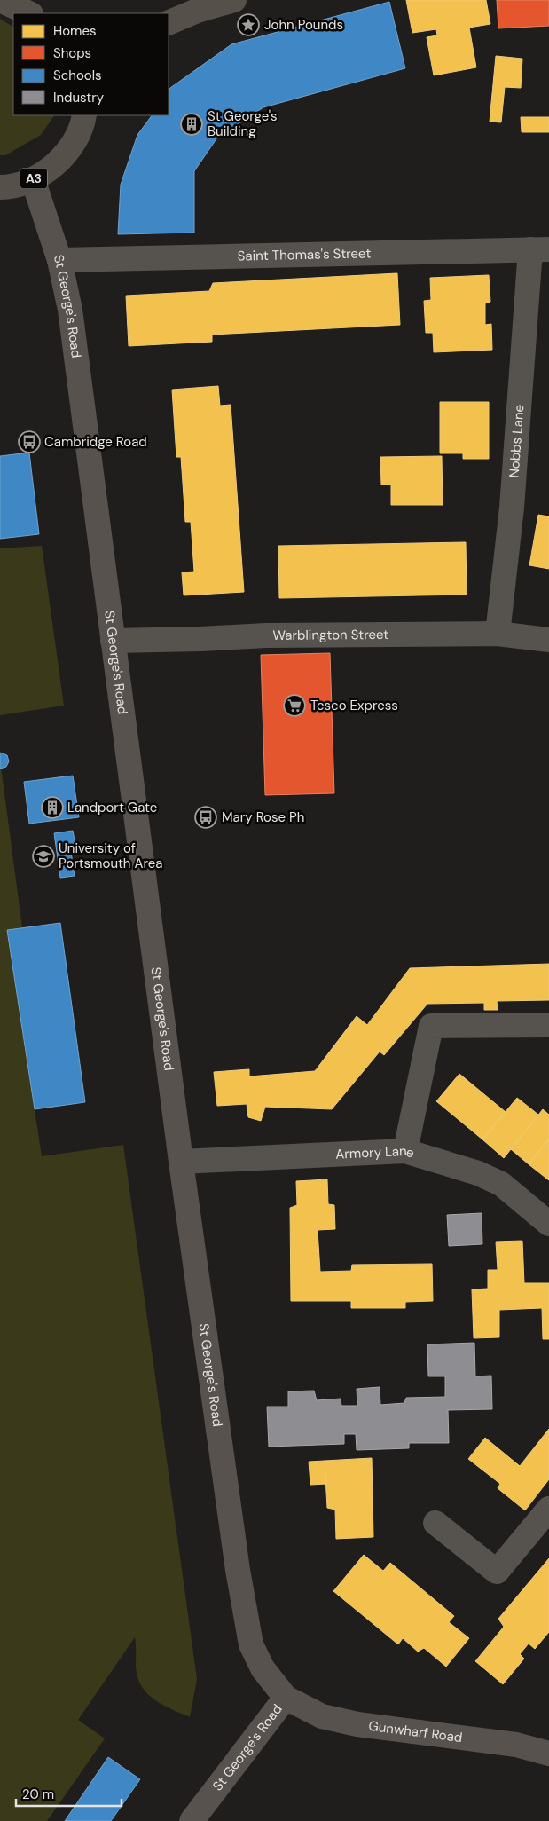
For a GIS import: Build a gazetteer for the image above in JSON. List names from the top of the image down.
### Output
{
  "streets": {
    "main road": ["A3", "St George's Road", "Gunwharf Road"],
    "street": [
      "Saint Thomas's Street",
      "Nobbs Lane",
      "Warblington Street",
      "Armory Lane"
    ]
  },
  "crossings": [
    ["A3", "St George's Road"],
    ["Saint Thomas's Street", "St George's Road"],
    ["Saint Thomas's Street", "Nobbs Lane"],
    ["St George's Road", "Warblington Street"],
    ["St George's Road", "Armory Lane"],
    ["St George's Road", "Gunwharf Road"],
    ["Nobbs Lane", "Warblington Street"]
  ],
  "places": {
    "place": ["John Pounds"],
    "building": ["St George's Building", "Landport Gate"],
    "bus stop": ["Cambridge Road", "Mary Rose Ph"],
    "supermarket": ["Tesco Express"],
    "school or university": ["University of Portsmouth Area"]
  },
  "legend": [
    "Homes",
    "Shops",
    "Schools",
    "Industry"
  ],
  "scale_bar": "20 m"
}
